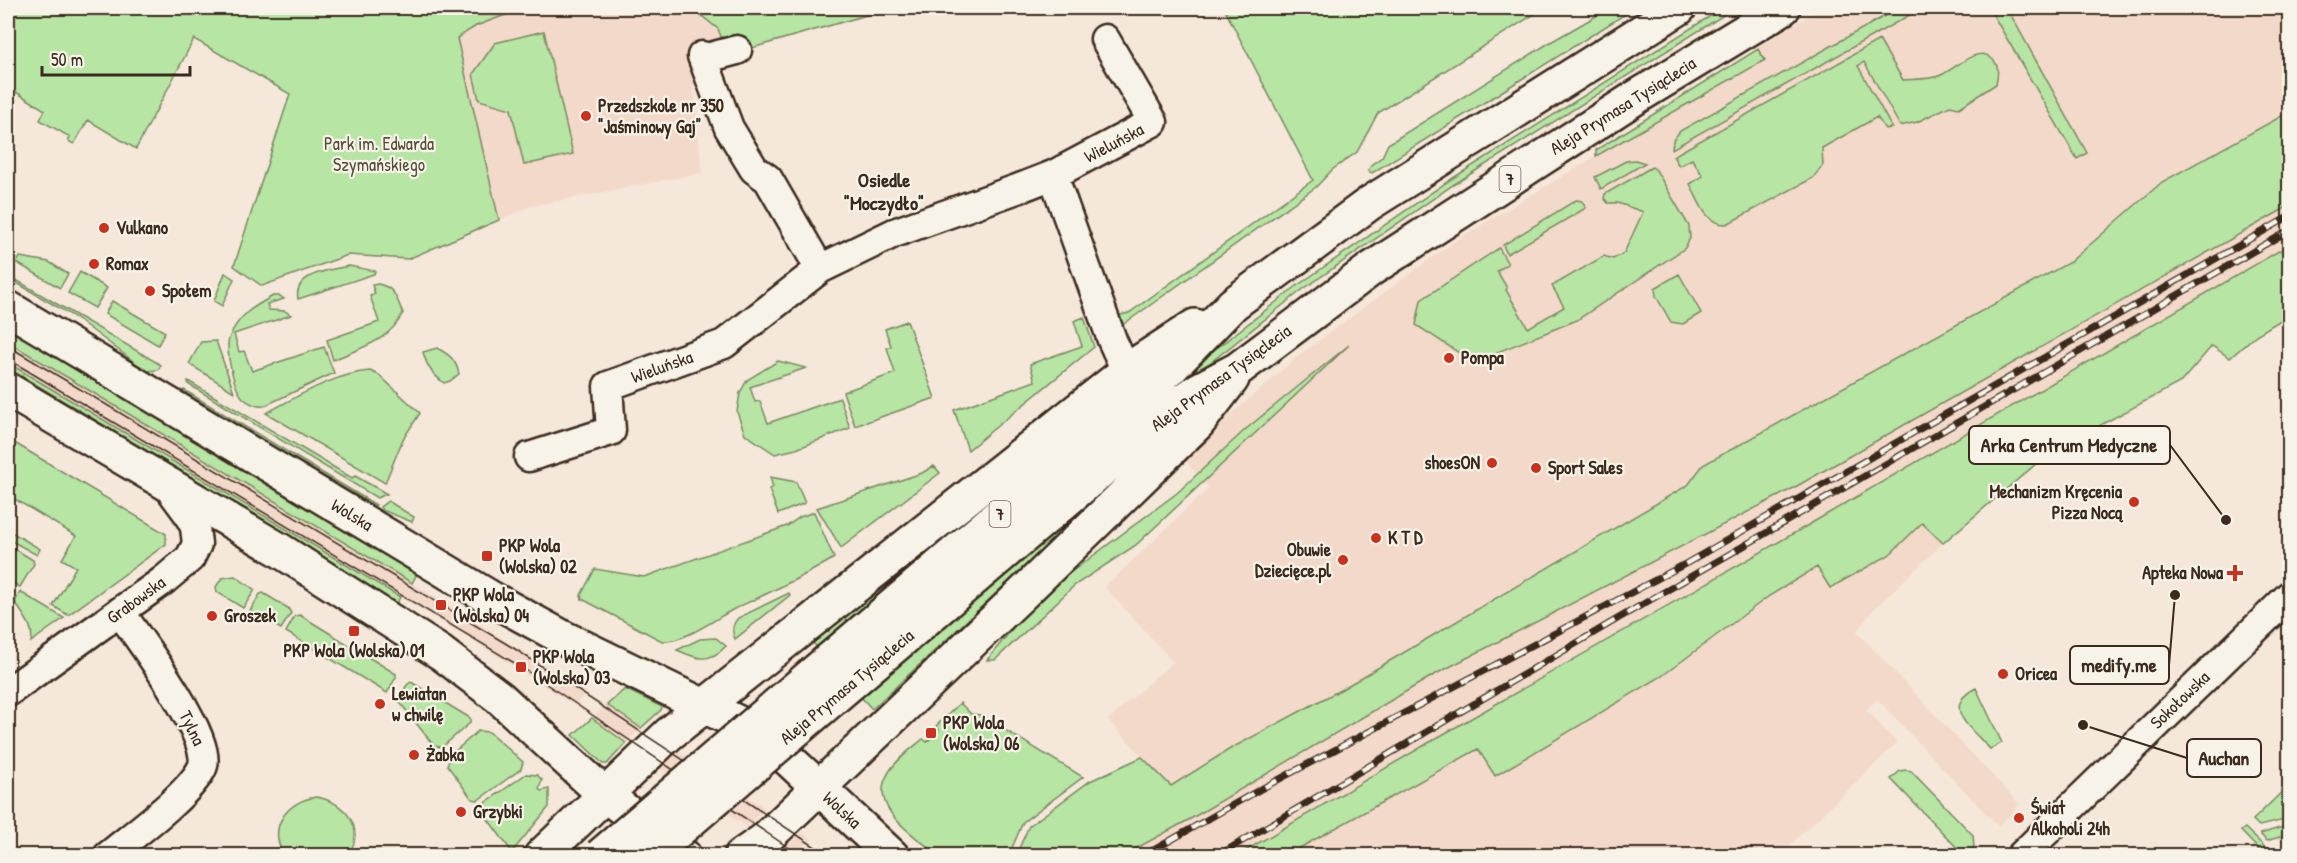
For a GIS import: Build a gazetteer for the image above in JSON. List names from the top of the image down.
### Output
{
  "streets": {
    "main road": ["Aleja Prymasa Tysiąclecia", "7", "Wolska"],
    "street": [
      "Wieluńska",
      "Grabowska",
      "Sokołowska",
      "Tylna"
    ]
  },
  "crossings": [
    ["Grabowska", "Tylna"]
  ],
  "districts": ["Osiedle \"Moczydło\""],
  "parks": ["Park im. Edwarda Szymańskiego"],
  "places": {
    "other": [
      "Przedszkole nr 350 \"Jaśminowy Gaj\"",
      "Vulkano",
      "Romax",
      "Społem",
      "Pompa",
      "shoesON",
      "Sport Sales",
      "Mechanizm Kręcenia Pizza Nocą",
      "Arka Centrum Medyczne",
      "K T D",
      "Obuwie Dziecięce.pl",
      "medify.me",
      "Groszek",
      "Oricea",
      "Lewiatan w chwilę",
      "Auchan",
      "Żabka",
      "Grzybki",
      "Świat Alkoholi 24h"
    ],
    "transit": [
      "PKP Wola (Wolska) 02",
      "PKP Wola (Wolska) 04",
      "PKP Wola (Wolska) 01",
      "PKP Wola (Wolska) 03",
      "PKP Wola (Wolska) 06"
    ],
    "health": ["Apteka Nowa"]
  },
  "scale_bar": "50 m"
}
